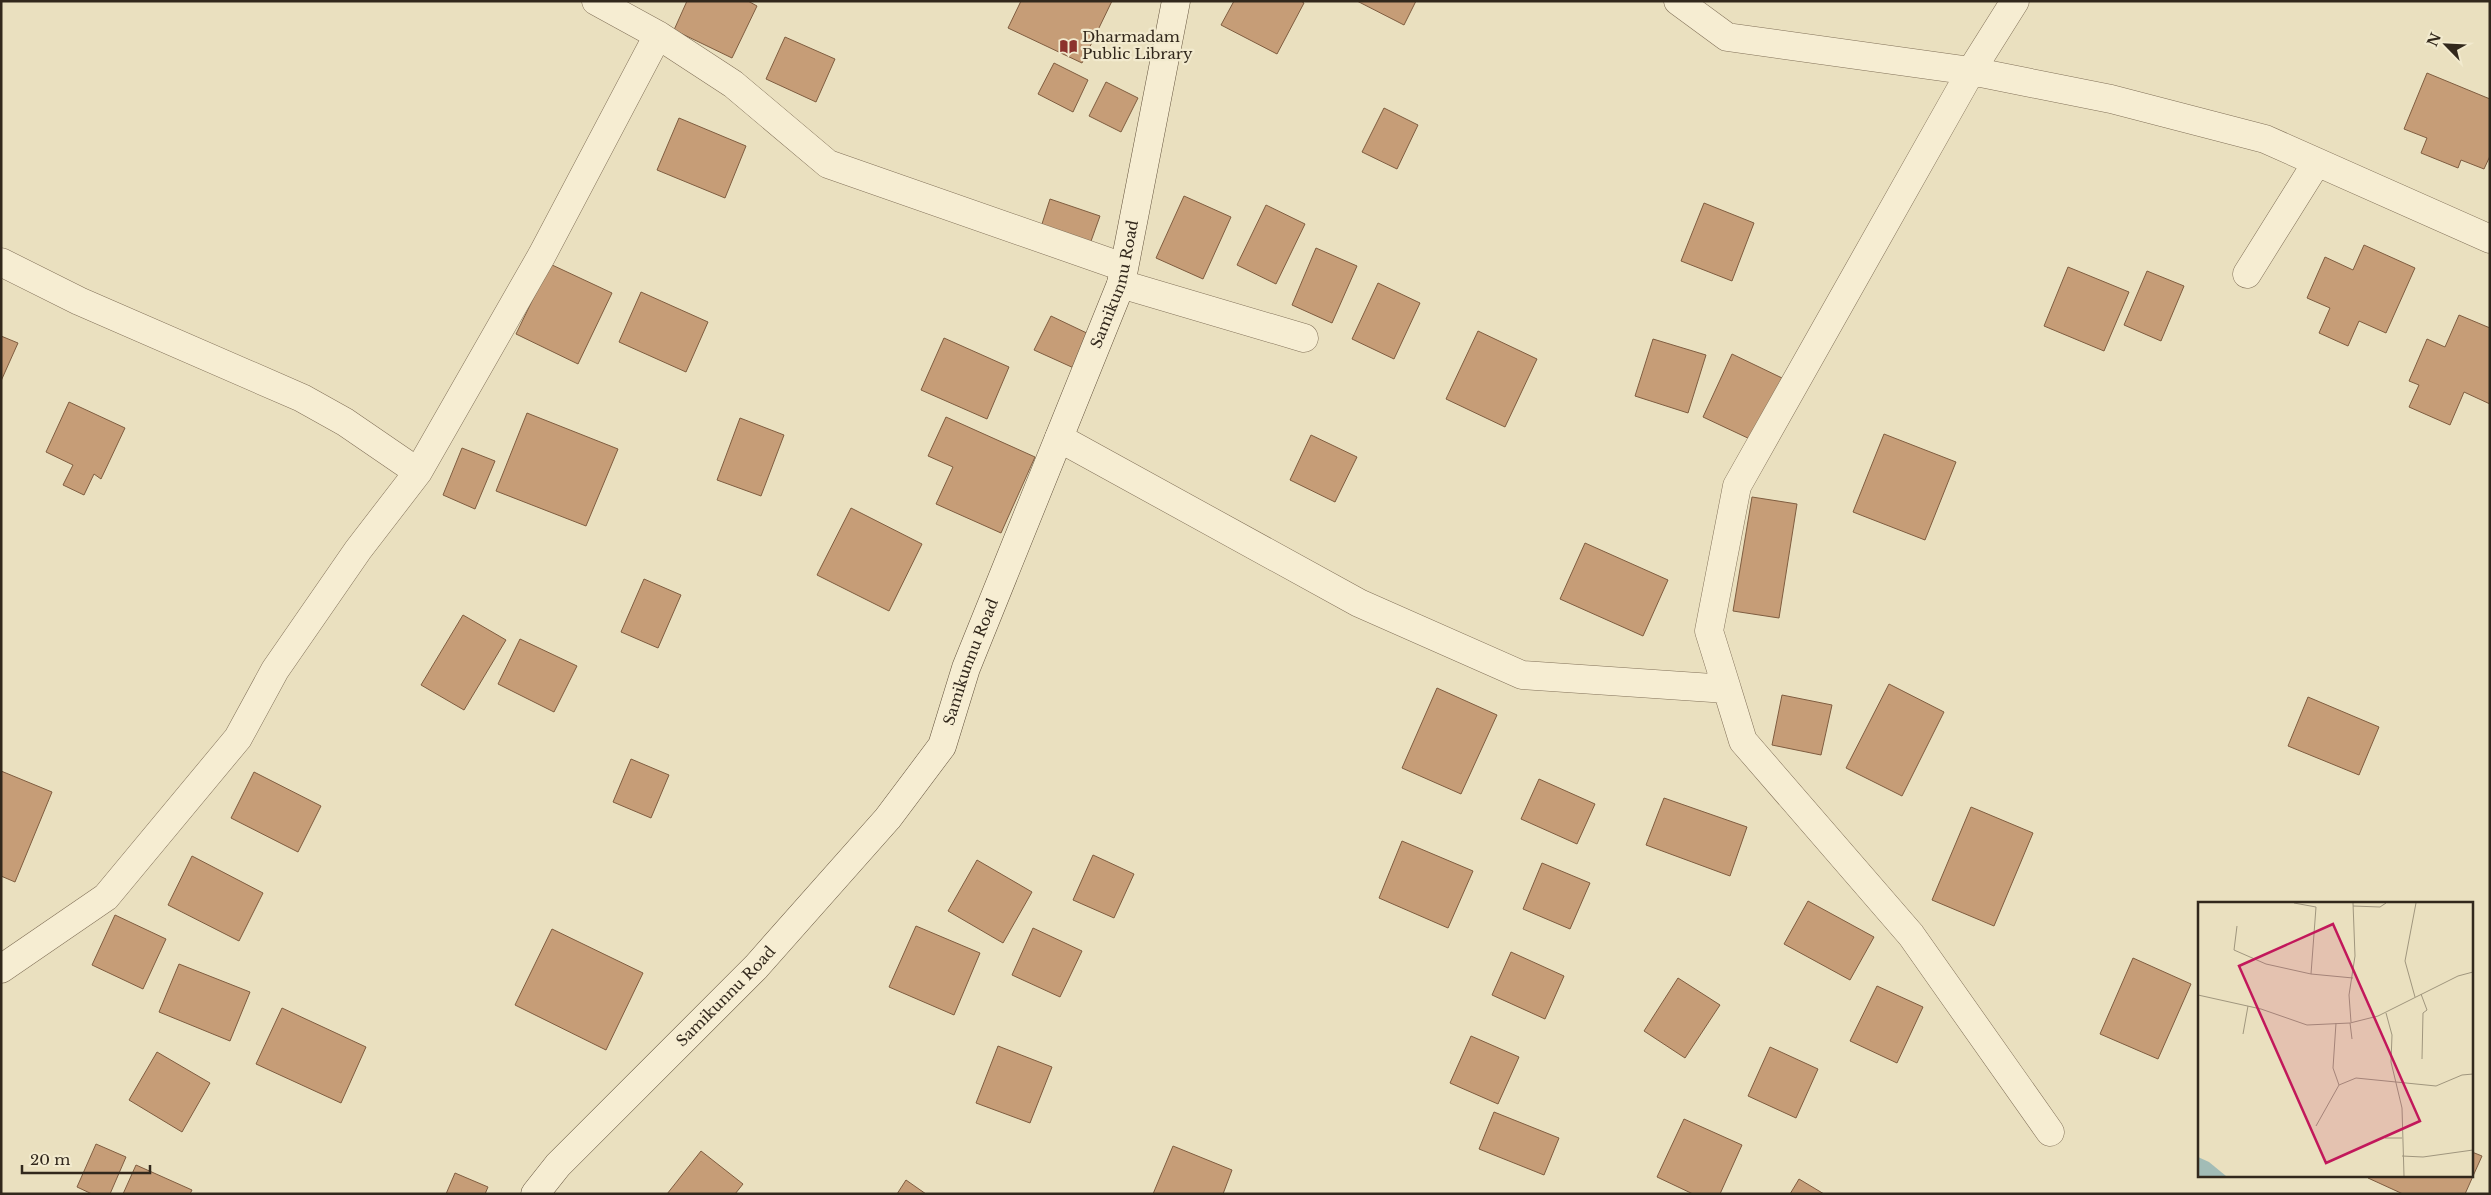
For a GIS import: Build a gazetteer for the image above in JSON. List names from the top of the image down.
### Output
{
  "streets": {
    "street": ["Samikunnu Road"]
  },
  "places": {
    "library": ["Dharmadam Public Library"]
  },
  "scale_bar": "20 m",
  "north": "top left"
}
